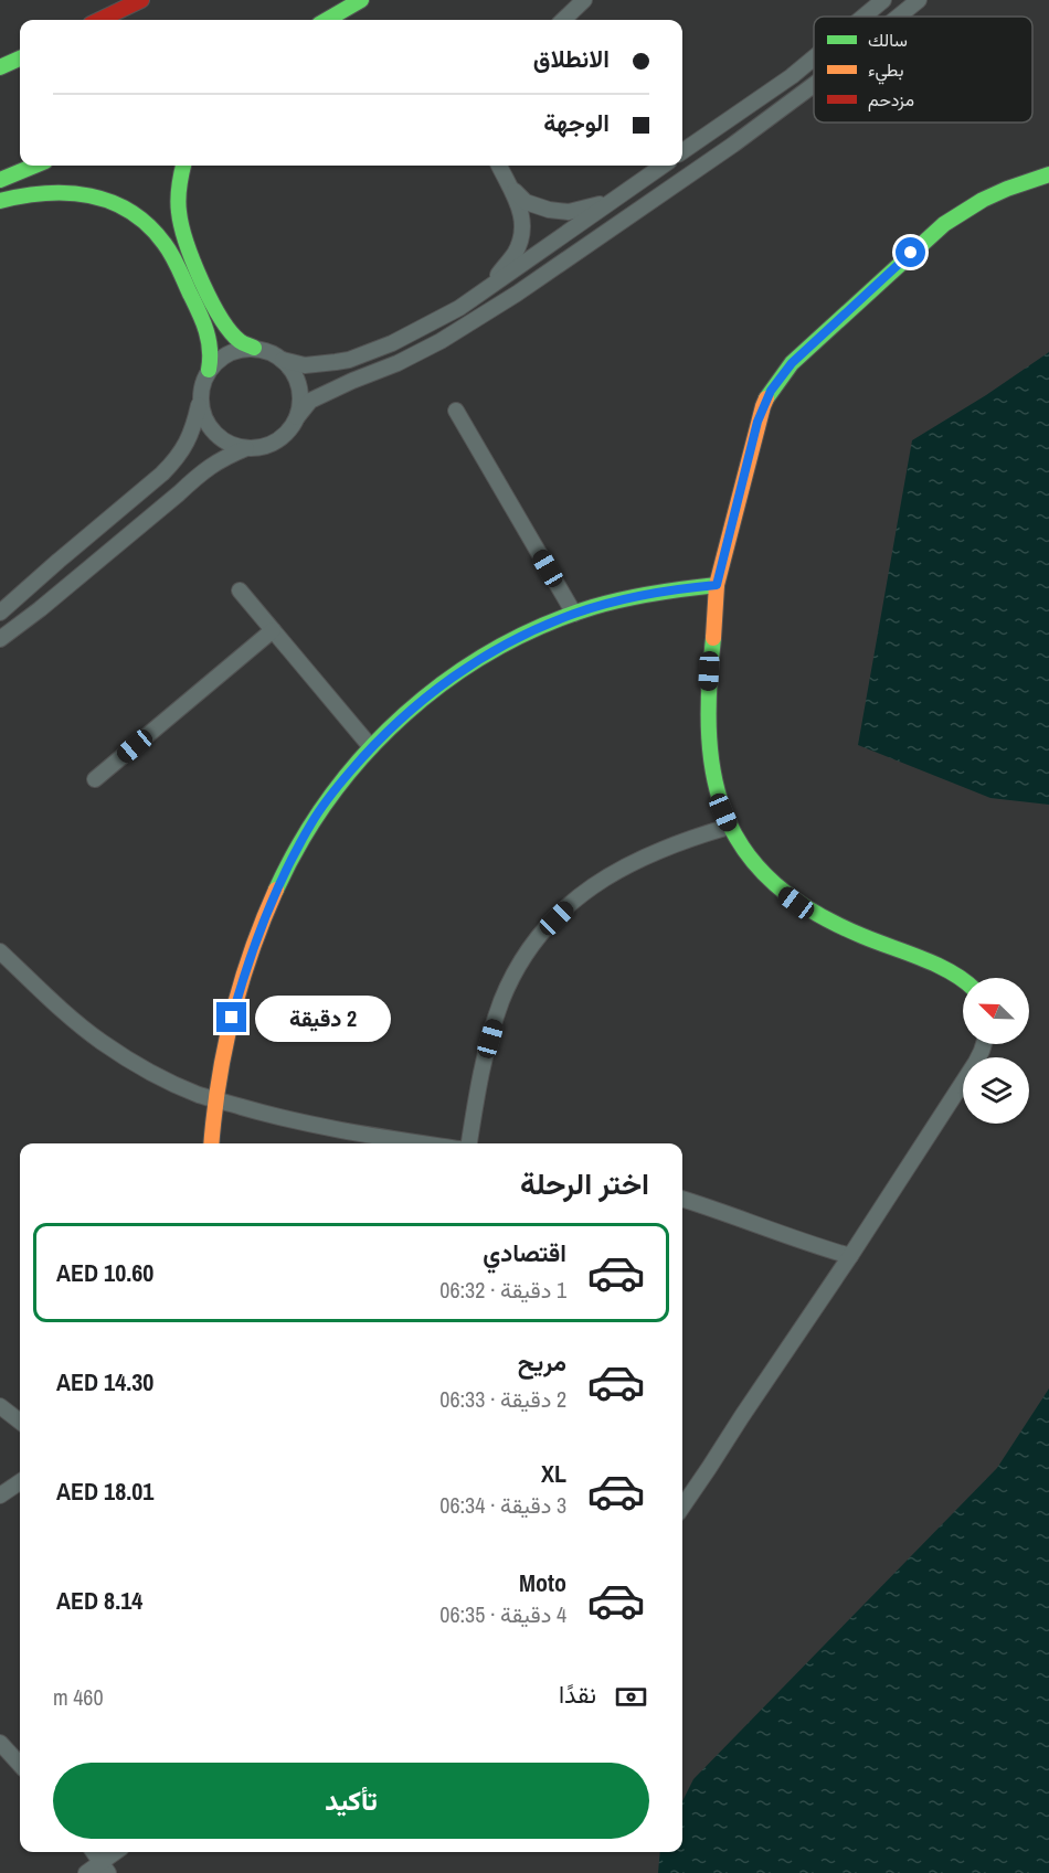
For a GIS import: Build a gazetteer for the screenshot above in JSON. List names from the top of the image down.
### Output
{
  "legend": ["سالك", "بطيء", "مزدحم"],
  "north": "top left",
  "page": {
    "banner": ["الانطلاق", "الوجهة"],
    "bubble": "2 دقيقة",
    "heading": "اختر الرحلة",
    "list": [
      {
        "name": "اقتصادي",
        "note": "1 دقيقة · 06:32",
        "value": "AED 10.60"
      },
      {
        "name": "مريح",
        "note": "2 دقيقة · 06:33",
        "value": "AED 14.30"
      },
      {
        "name": "XL",
        "note": "3 دقيقة · 06:34",
        "value": "AED 18.01"
      },
      {
        "name": "Moto",
        "note": "4 دقيقة · 06:35",
        "value": "AED 8.14"
      }
    ],
    "pay": ["نقدًا", "460 m"],
    "buttons": "تأكيد"
  }
}
